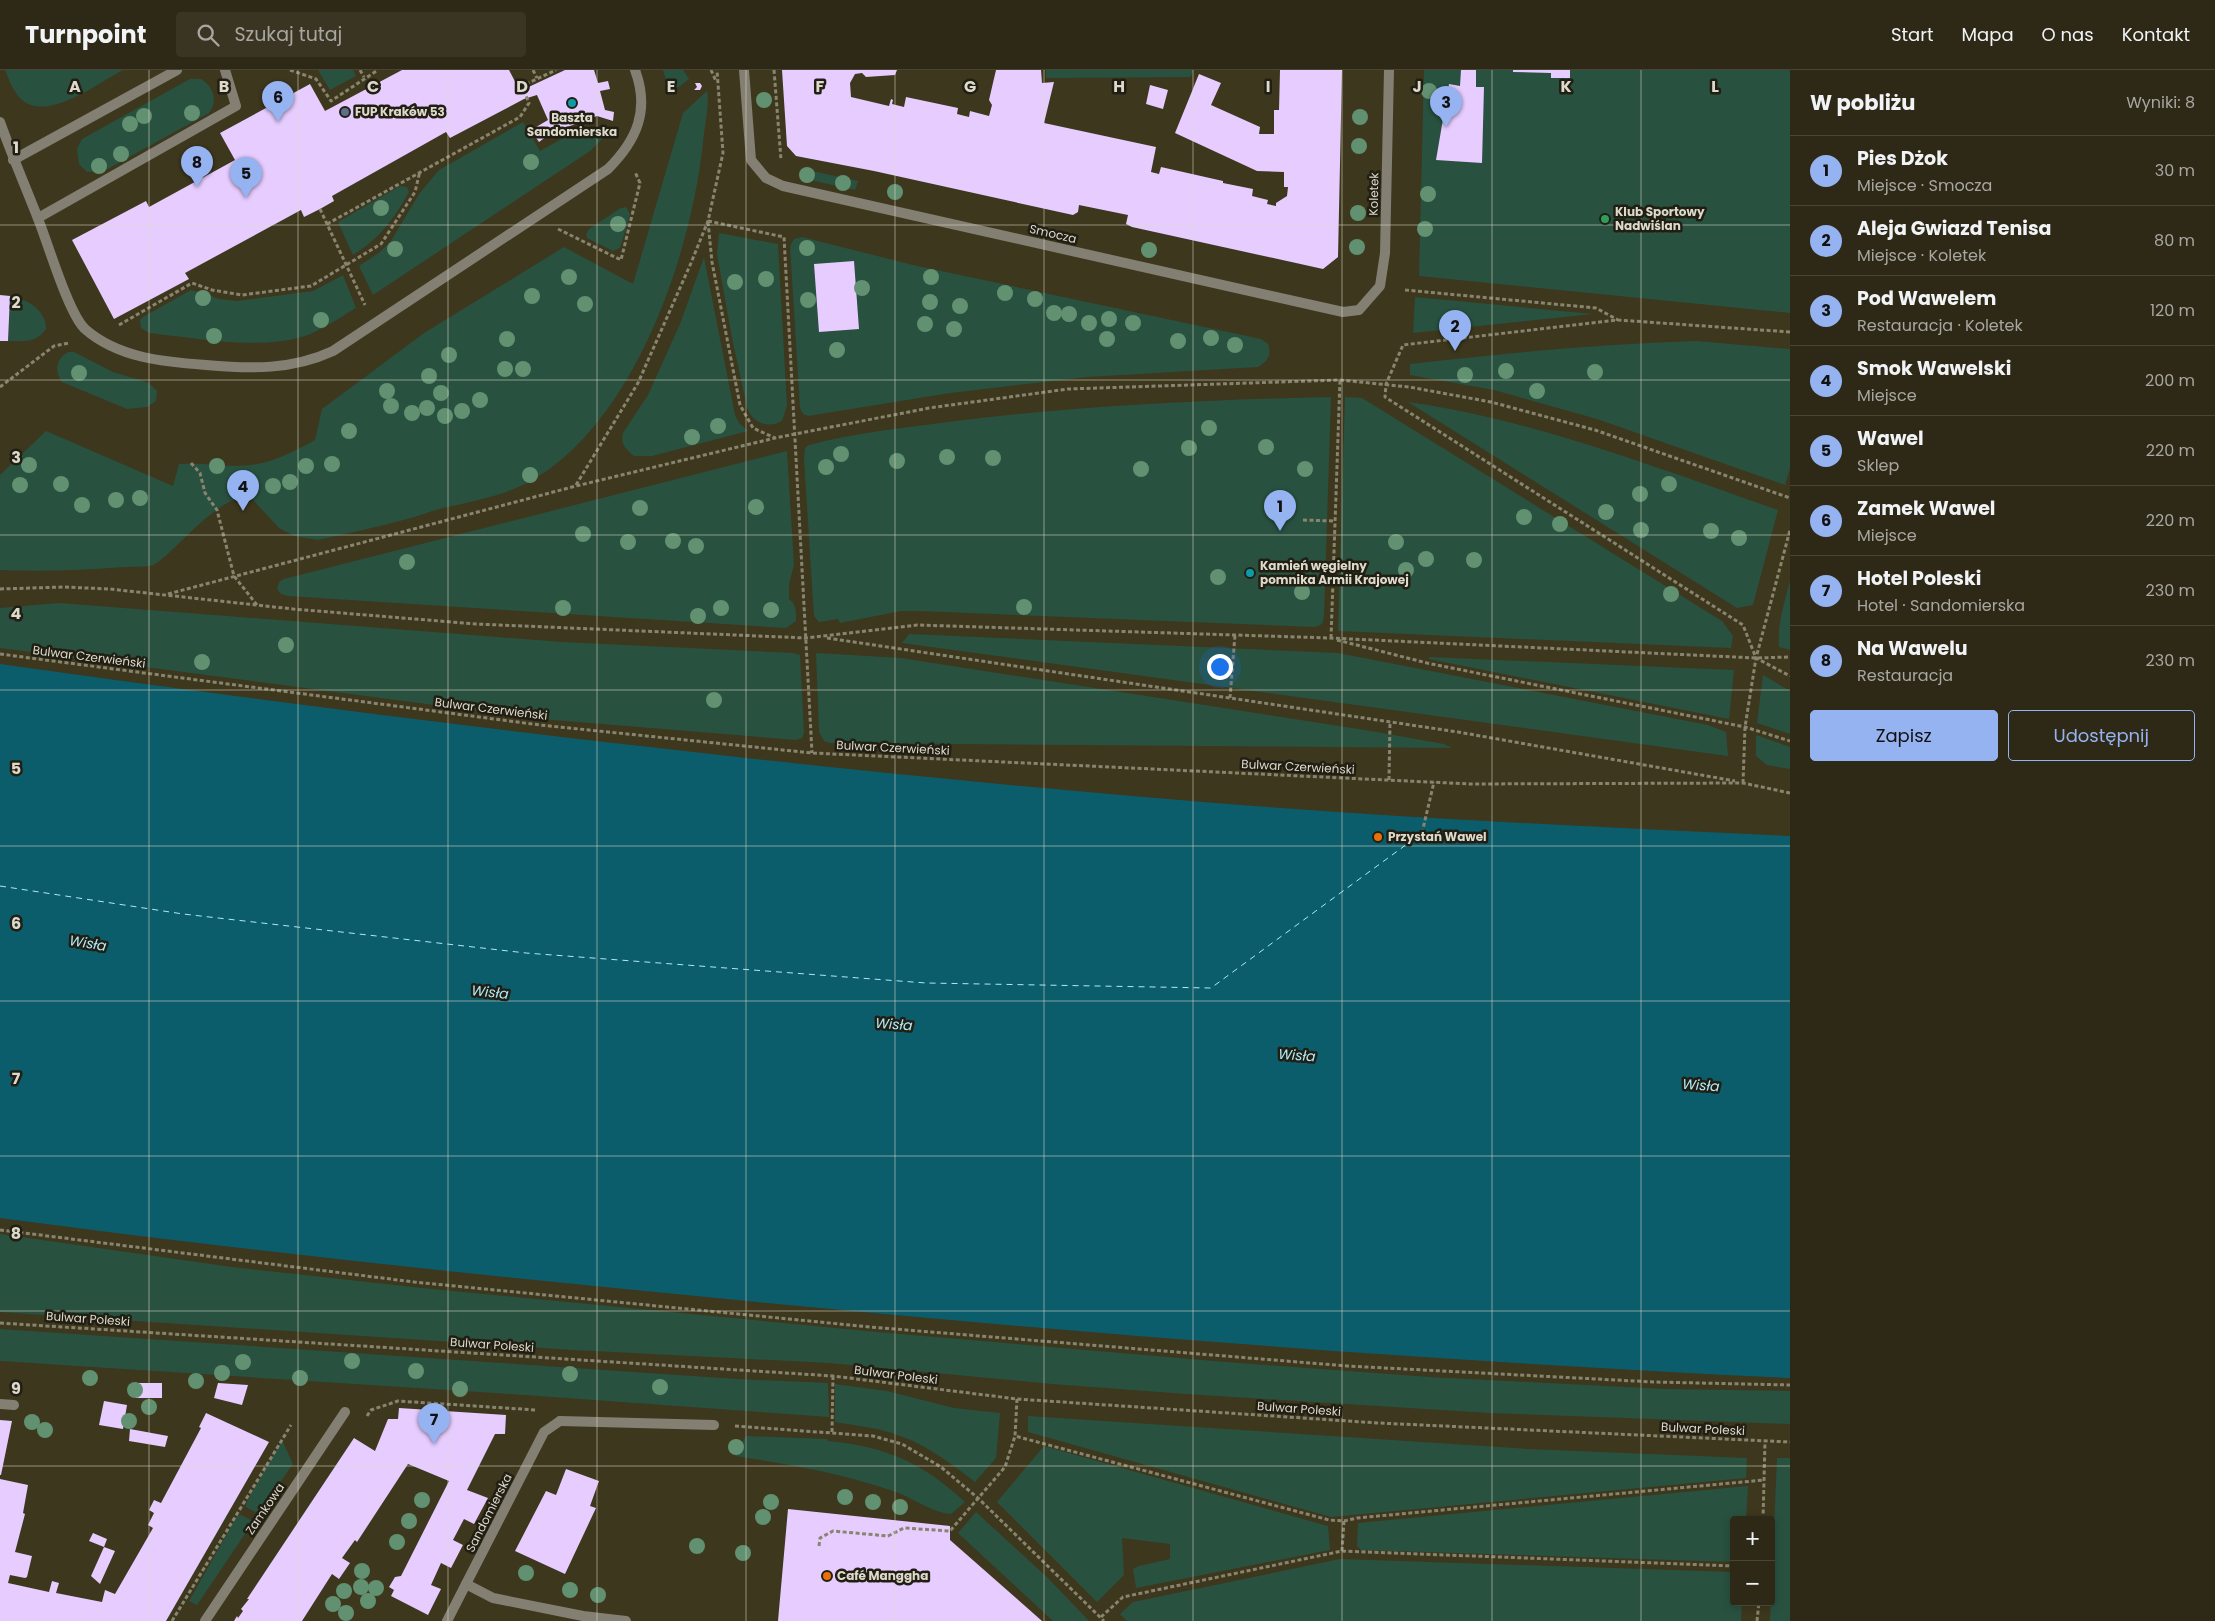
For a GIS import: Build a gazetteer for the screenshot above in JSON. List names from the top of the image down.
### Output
{
  "streets": {
    "street": [
      "Koletek",
      "Smocza",
      "Zamkowa",
      "Sandomierska"
    ],
    "path": ["Bulwar Czerwieński", "Bulwar Poleski"]
  },
  "crossings": [
    ["Koletek", "Smocza"]
  ],
  "water": ["Wisła"],
  "places": [
    "Baszta Sandomierska",
    "FUP Kraków 53",
    "Klub Sportowy Nadwiślan",
    "Kamień węgielny pomnika Armii Krajowej",
    "Przystań Wawel",
    "Café Manggha"
  ],
  "page": {
    "header": "Turnpoint",
    "search": "Szukaj tutaj",
    "nav": [
      "Start",
      "Mapa",
      "O nas",
      "Kontakt"
    ],
    "heading": ["W pobliżu", "Wyniki: 8"],
    "pins": [
      "6",
      "3",
      "8",
      "5",
      "2",
      "4",
      "1",
      "7"
    ],
    "list": [
      {
        "mark": "1",
        "name": "Pies Dżok",
        "note": "Miejsce · Smocza",
        "value": "30 m"
      },
      {
        "mark": "2",
        "name": "Aleja Gwiazd Tenisa",
        "note": "Miejsce · Koletek",
        "value": "80 m"
      },
      {
        "mark": "3",
        "name": "Pod Wawelem",
        "note": "Restauracja · Koletek",
        "value": "120 m"
      },
      {
        "mark": "4",
        "name": "Smok Wawelski",
        "note": "Miejsce",
        "value": "200 m"
      },
      {
        "mark": "5",
        "name": "Wawel",
        "note": "Sklep",
        "value": "220 m"
      },
      {
        "mark": "6",
        "name": "Zamek Wawel",
        "note": "Miejsce",
        "value": "220 m"
      },
      {
        "mark": "7",
        "name": "Hotel Poleski",
        "note": "Hotel · Sandomierska",
        "value": "230 m"
      },
      {
        "mark": "8",
        "name": "Na Wawelu",
        "note": "Restauracja",
        "value": "230 m"
      }
    ],
    "buttons": ["Zapisz", "Udostępnij"],
    "map_buttons": ["+", "−"]
  },
  "grid": {
    "columns": [
      "A",
      "B",
      "C",
      "D",
      "E",
      "F",
      "G",
      "H",
      "I",
      "J",
      "K",
      "L"
    ],
    "rows": [
      "1",
      "2",
      "3",
      "4",
      "5",
      "6",
      "7",
      "8",
      "9"
    ]
  }
}
